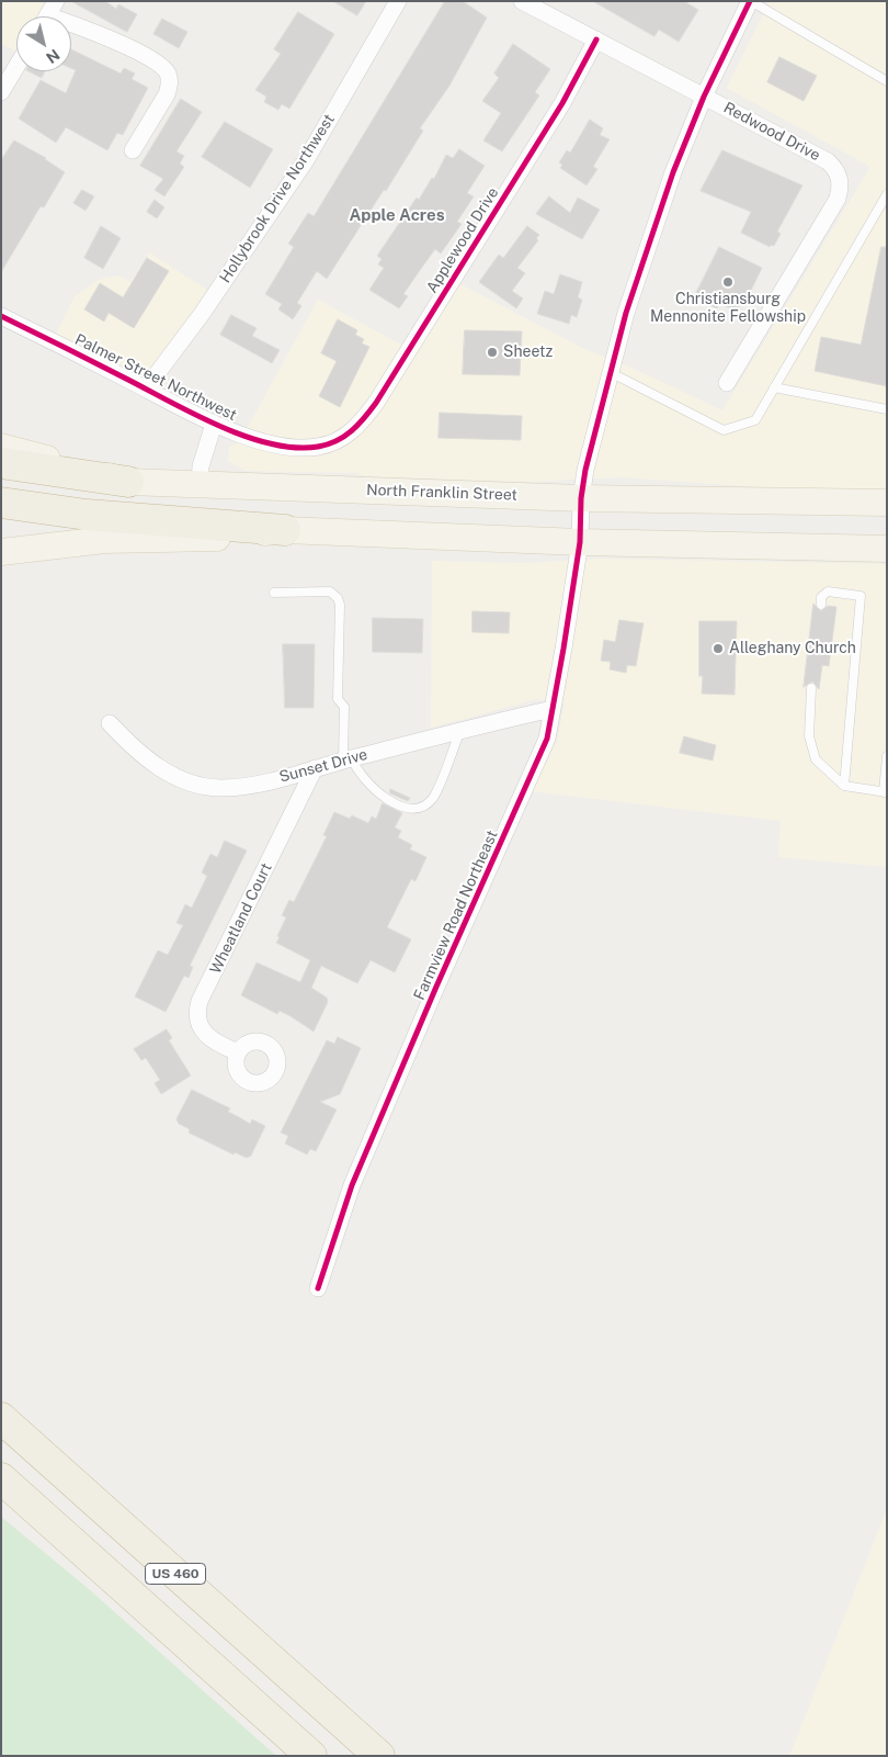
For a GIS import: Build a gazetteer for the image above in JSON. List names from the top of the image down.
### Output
{
  "streets": {
    "highway": ["US 460"],
    "main road": ["North Franklin Street"],
    "street": [
      "Redwood Drive",
      "Hollybrook Drive Northwest",
      "Applewood Drive",
      "Palmer Street Northwest",
      "Sunset Drive",
      "Farmview Road Northeast",
      "Wheatland Court"
    ]
  },
  "crossings": [
    ["Redwood Drive", "Applewood Drive"],
    ["Redwood Drive", "Farmview Road Northeast"],
    ["Hollybrook Drive Northwest", "Palmer Street Northwest"],
    ["Applewood Drive", "Palmer Street Northwest"],
    ["North Franklin Street", "Farmview Road Northeast"],
    ["Sunset Drive", "Farmview Road Northeast"],
    ["Sunset Drive", "Wheatland Court"]
  ],
  "districts": ["Apple Acres"],
  "places": ["Christiansburg Mennonite Fellowship", "Sheetz", "Alleghany Church"],
  "north": "bottom right"
}
